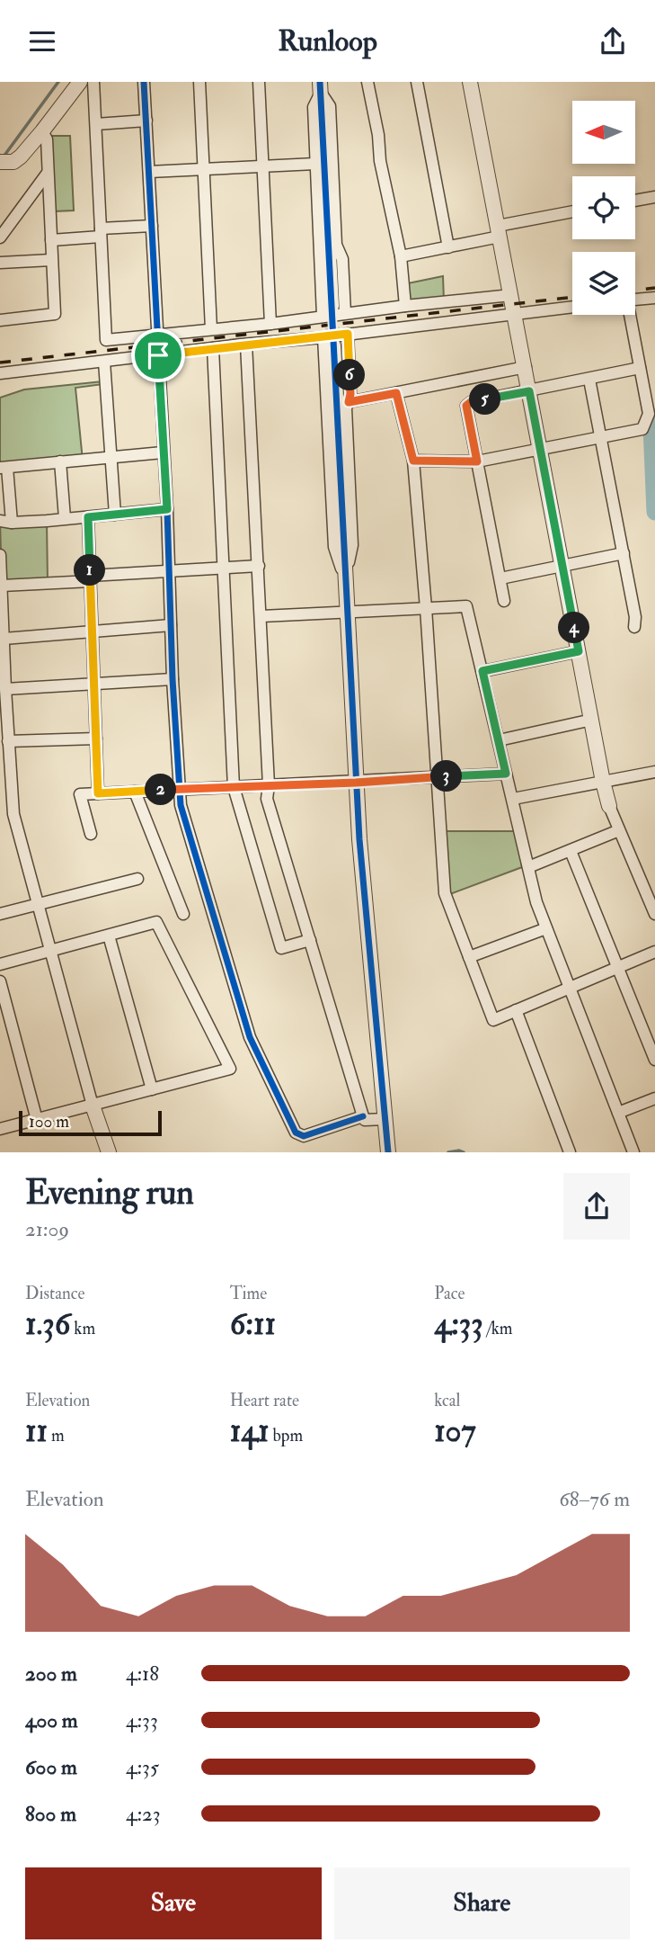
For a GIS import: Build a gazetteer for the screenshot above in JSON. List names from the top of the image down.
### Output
{
  "scale_bar": "100 m",
  "north": "left",
  "page": {
    "header": "Runloop",
    "pins": [
      "6",
      "5",
      "1",
      "4",
      "3",
      "2"
    ],
    "scale": "100 m",
    "heading": ["Evening run", "21:09"],
    "stats": [
      ["Distance", "1.36 km"],
      ["Time", "6:11"],
      ["Pace", "4:33 /km"],
      ["Elevation", "11 m"],
      ["Heart rate", "141 bpm"],
      ["kcal", "107"]
    ],
    "chart": ["Elevation", "68–76 m"],
    "list": [
      {
        "name": "200 m",
        "note": "4:18"
      },
      {
        "name": "400 m",
        "note": "4:33"
      },
      {
        "name": "600 m",
        "note": "4:35"
      },
      {
        "name": "800 m",
        "note": "4:23"
      }
    ],
    "buttons": ["Save", "Share"]
  }
}
